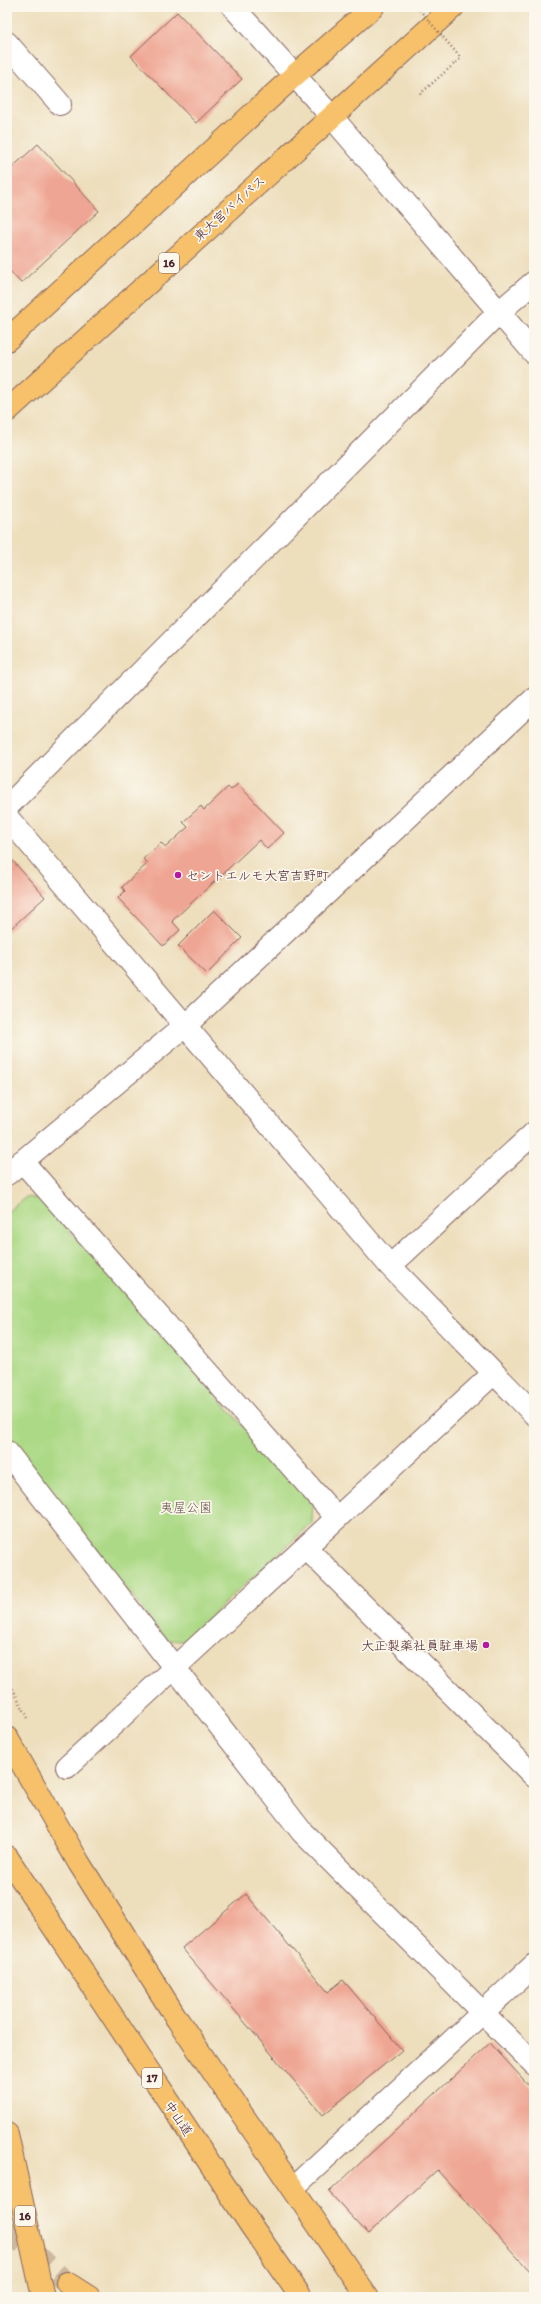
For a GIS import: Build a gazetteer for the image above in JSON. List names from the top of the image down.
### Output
{
  "streets": {
    "highway": [
      "東大宮バイパス",
      "16",
      "17",
      "中山道"
    ]
  },
  "parks": ["夷屋公園"],
  "places": ["セントエルモ大宮吉野町", "大正製薬社員駐車場"]
}
